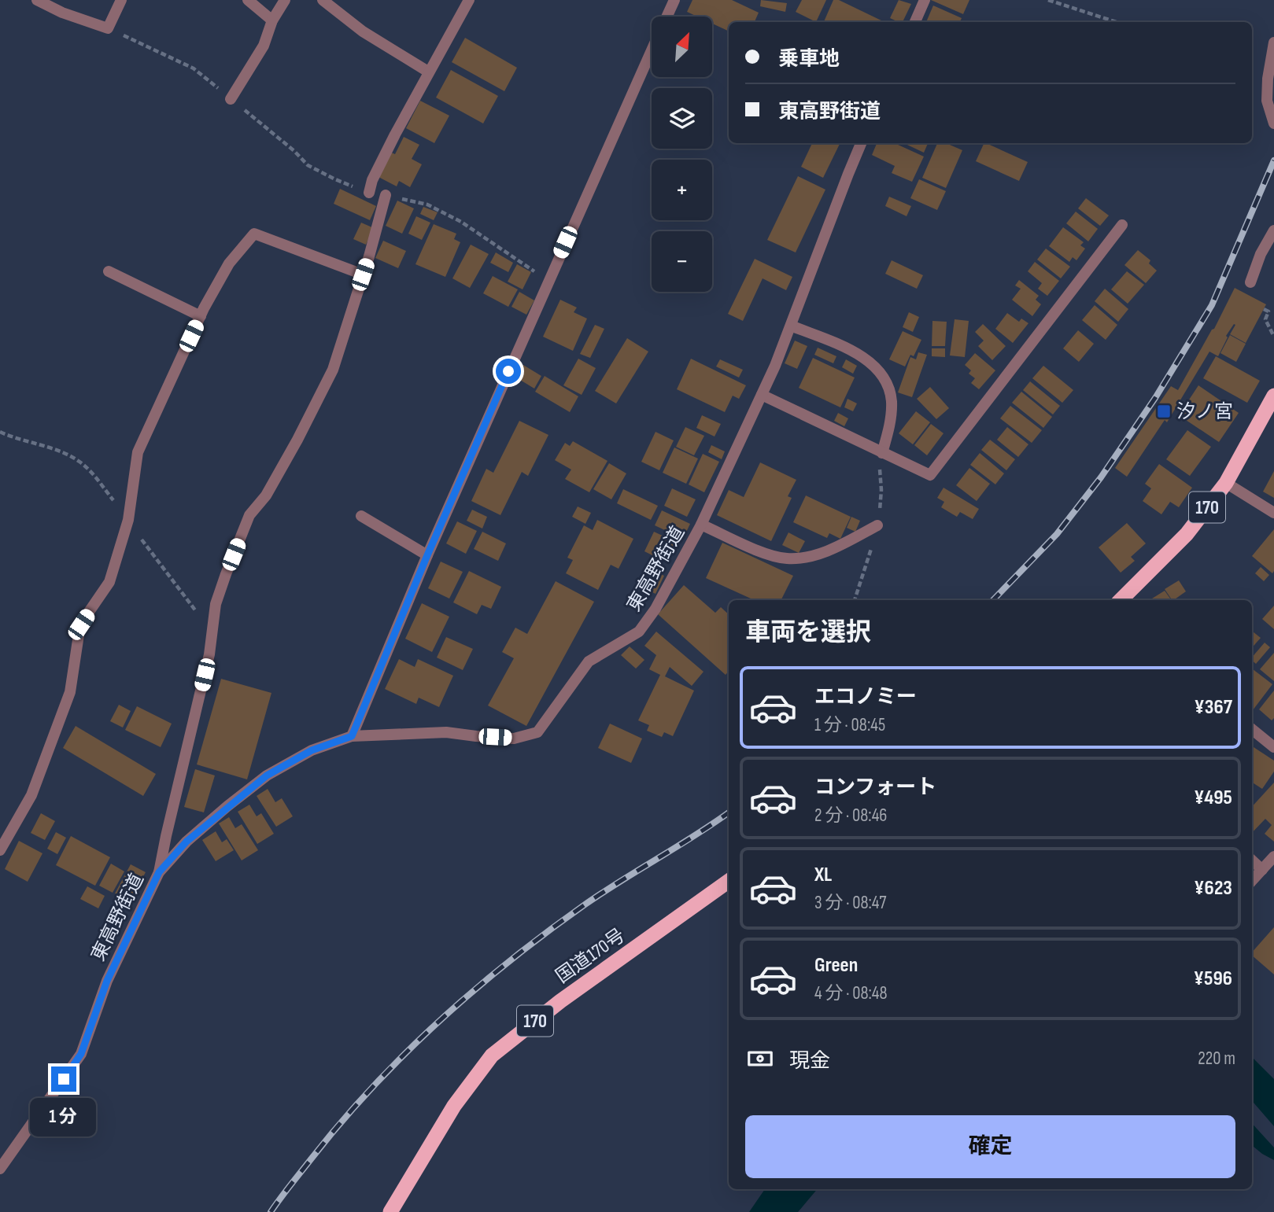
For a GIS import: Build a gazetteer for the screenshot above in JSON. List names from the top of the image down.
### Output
{
  "streets": {
    "highway": ["170", "国道170号"],
    "street": ["東高野街道"]
  },
  "places": {
    "transit": ["汐ノ宮"]
  },
  "north": "top right",
  "page": {
    "map_buttons": ["+", "−"],
    "banner": ["乗車地", "東高野街道"],
    "heading": "車両を選択",
    "list": [
      {
        "name": "エコノミー",
        "note": "1 分 · 08:45",
        "value": "¥367"
      },
      {
        "name": "コンフォート",
        "note": "2 分 · 08:46",
        "value": "¥495"
      },
      {
        "name": "XL",
        "note": "3 分 · 08:47",
        "value": "¥623"
      },
      {
        "name": "Green",
        "note": "4 分 · 08:48",
        "value": "¥596"
      }
    ],
    "pay": ["現金", "220 m"],
    "bubble": "1 分",
    "buttons": "確定"
  }
}
